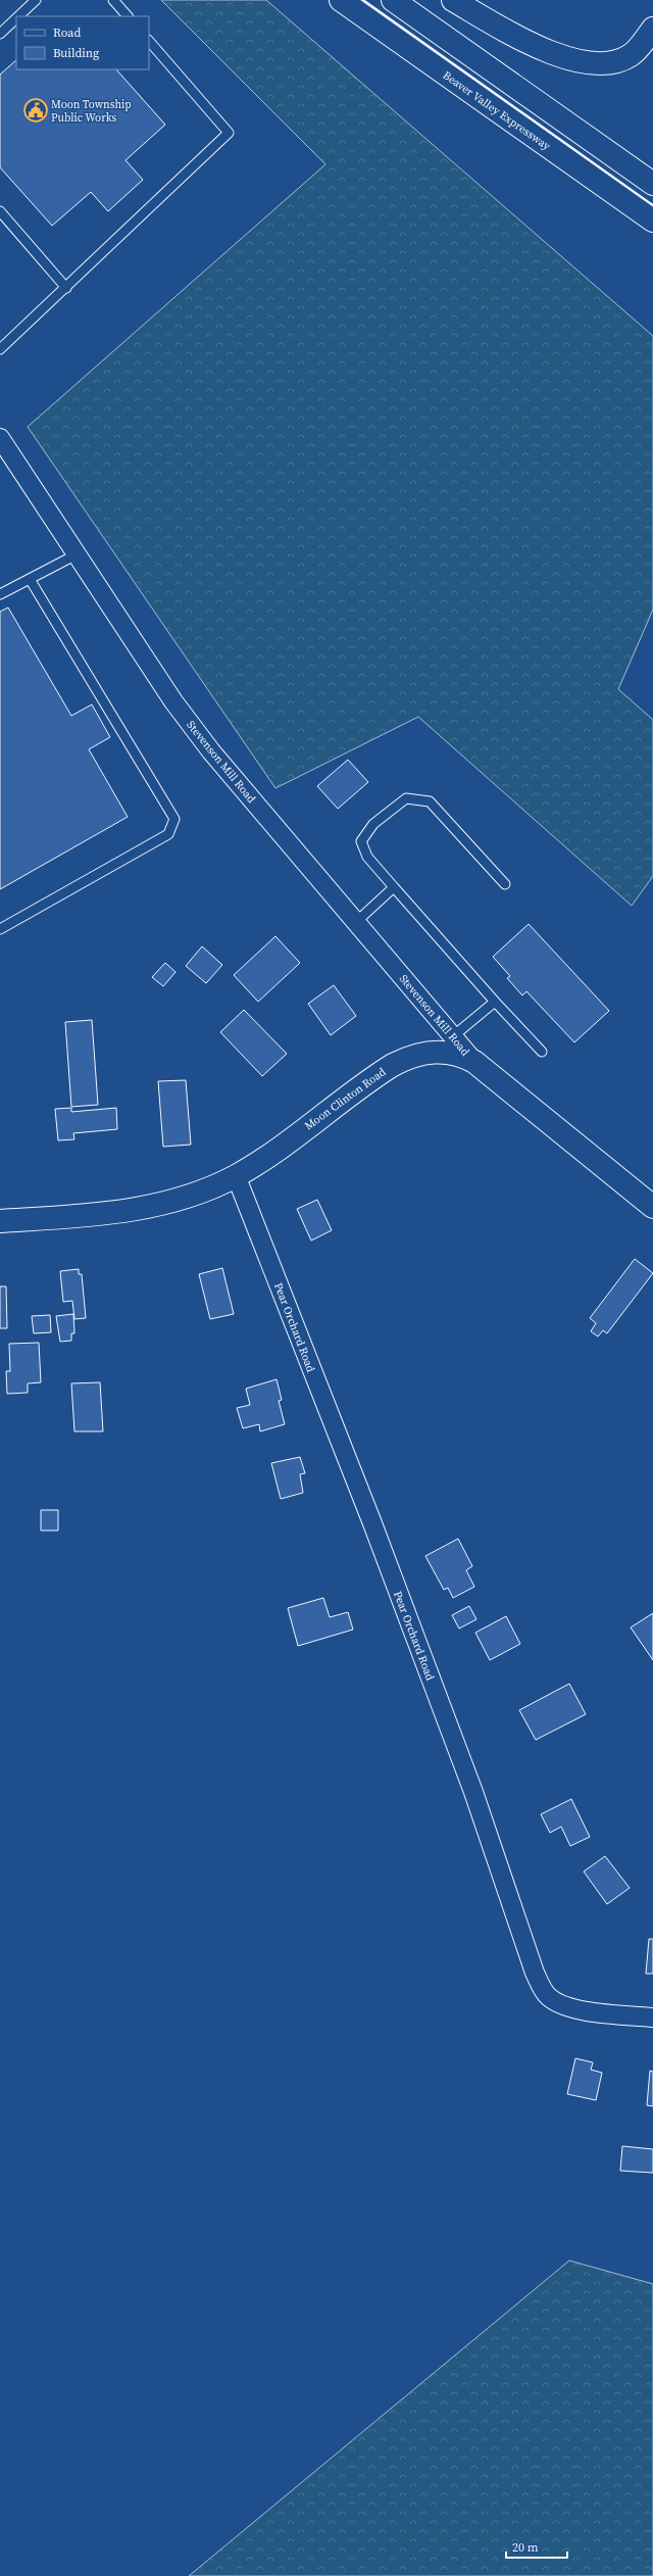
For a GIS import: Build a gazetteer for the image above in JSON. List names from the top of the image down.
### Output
{
  "streets": {
    "main road": ["Beaver Valley Expressway", "Moon Clinton Road"],
    "street": ["Stevenson Mill Road", "Pear Orchard Road"]
  },
  "crossings": [
    ["Stevenson Mill Road", "Moon Clinton Road"],
    ["Moon Clinton Road", "Pear Orchard Road"]
  ],
  "places": {
    "public building": ["Moon Township Public Works"]
  },
  "legend": ["Road", "Building"],
  "scale_bar": "20 m"
}
